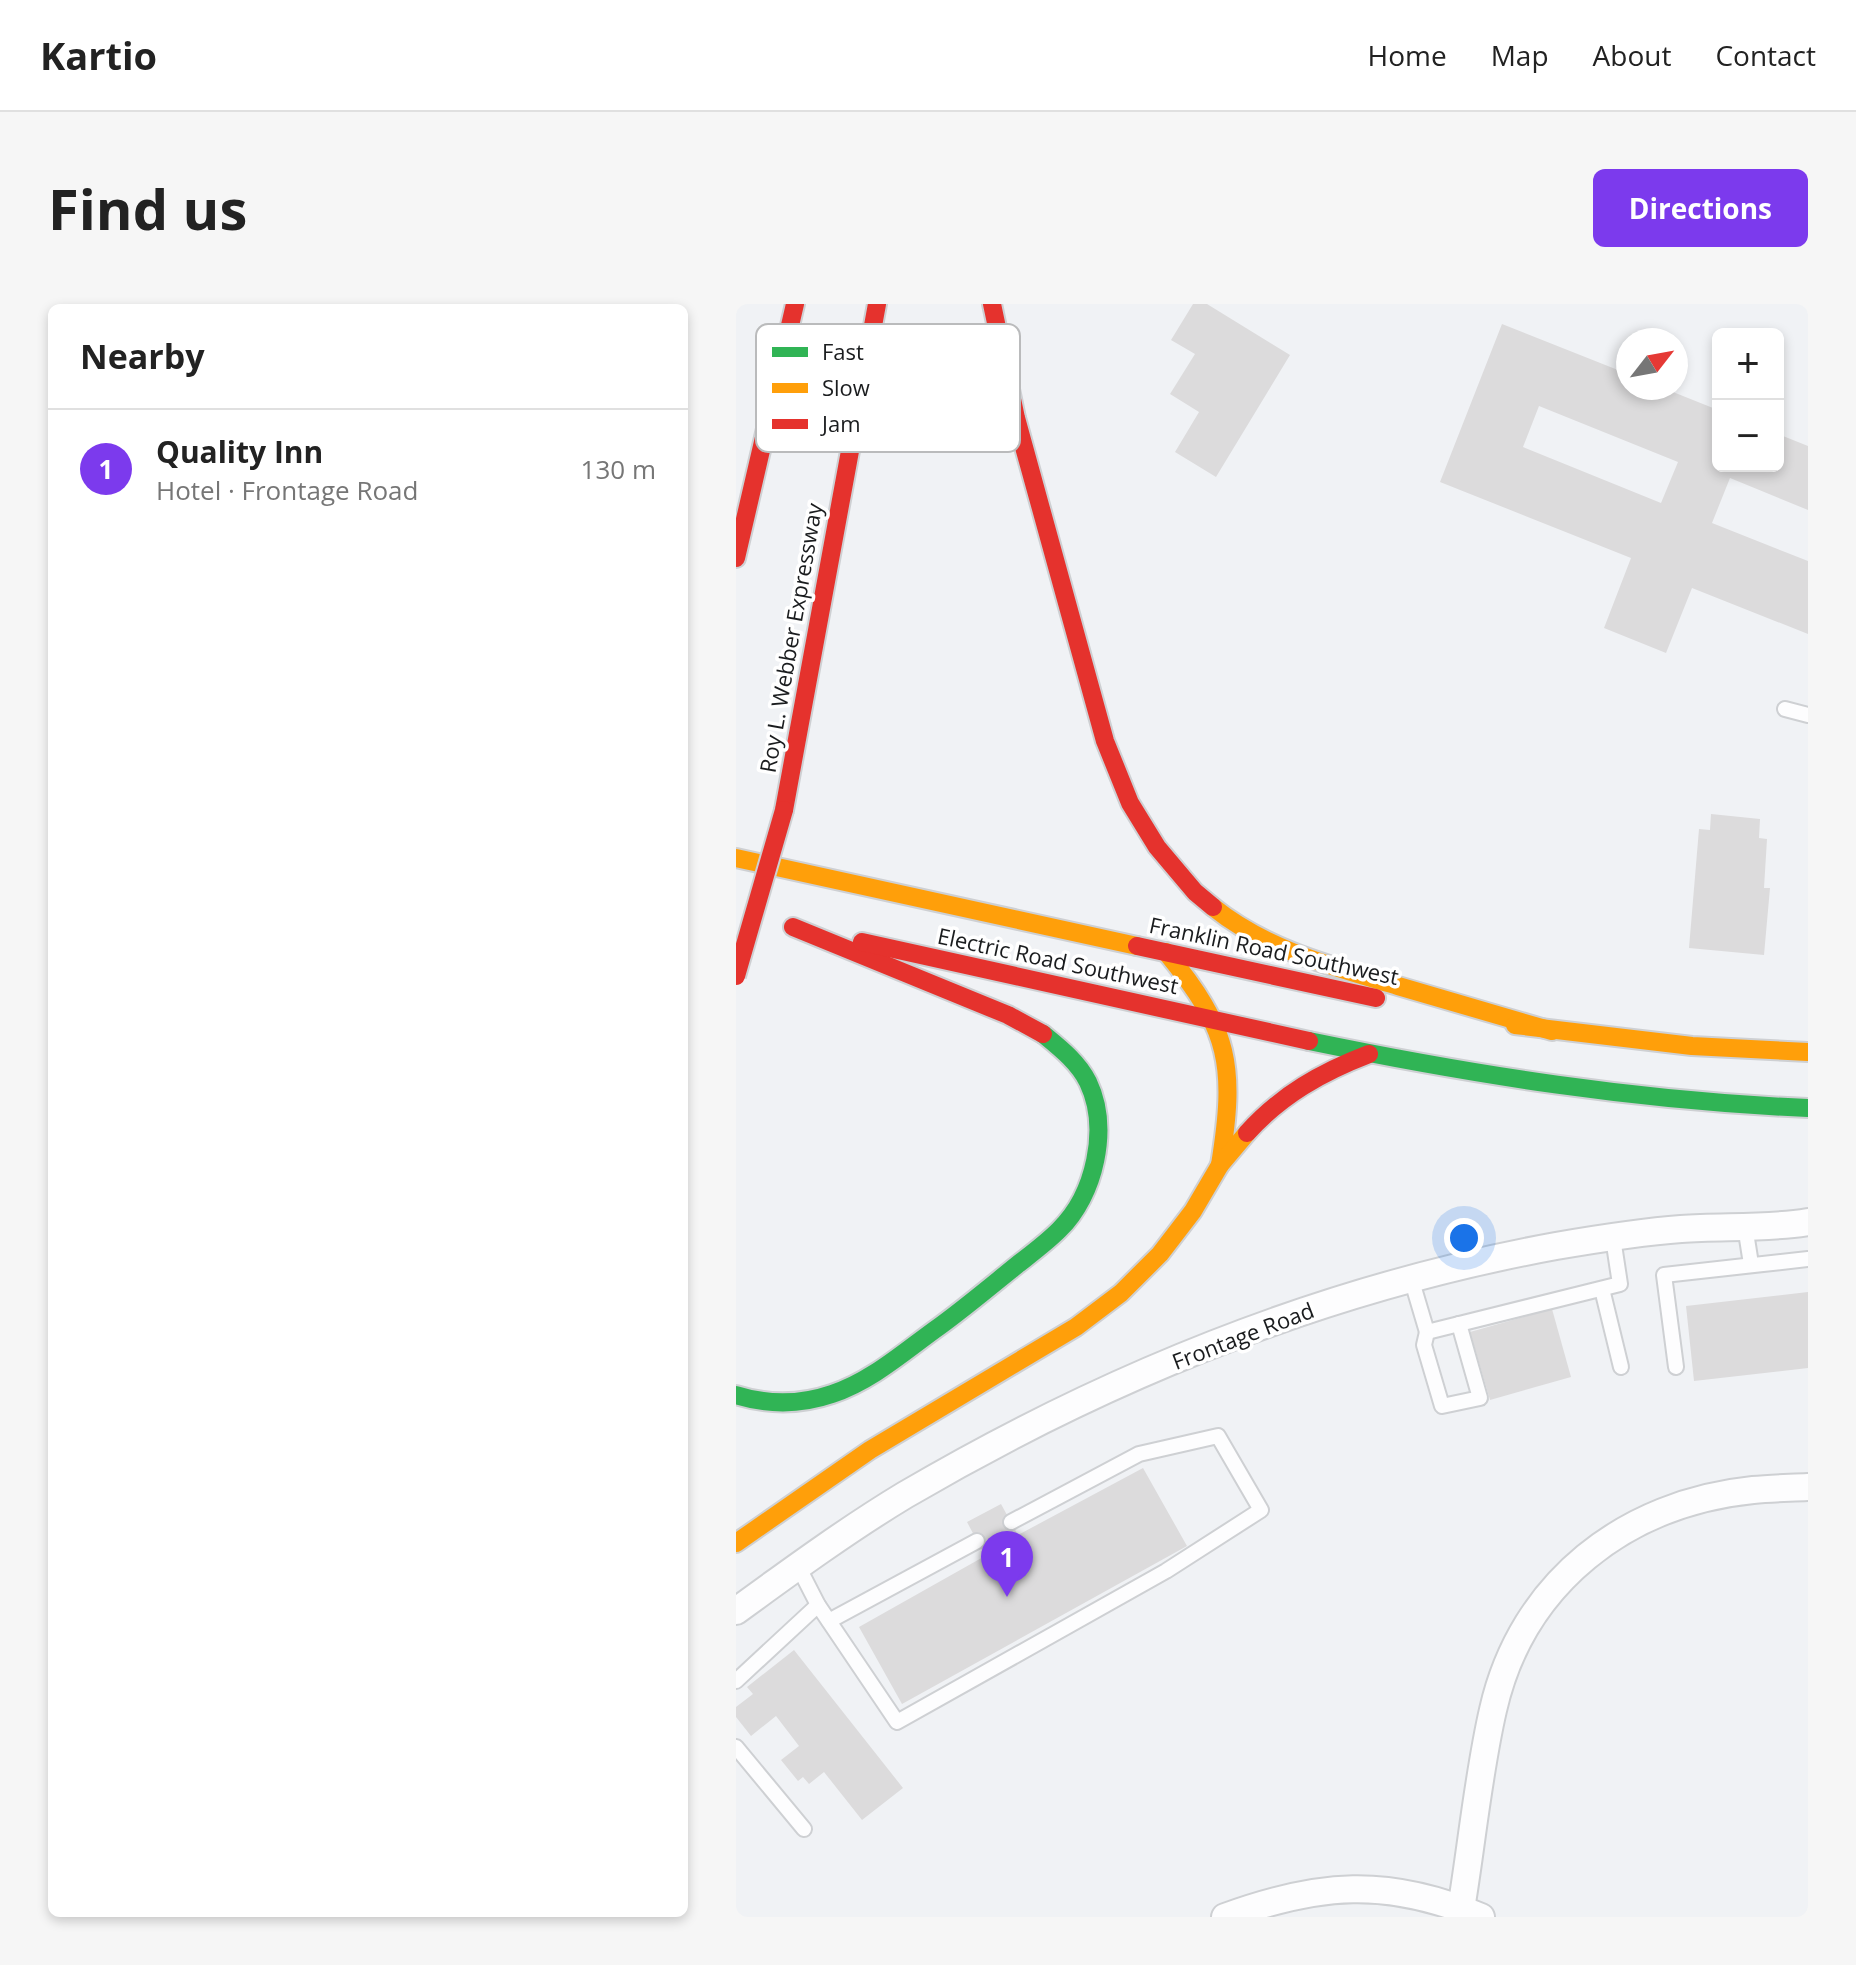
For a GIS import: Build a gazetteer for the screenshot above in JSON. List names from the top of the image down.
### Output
{
  "streets": {
    "main road": ["Roy L. Webber Expressway", "Franklin Road Southwest", "Electric Road Southwest"],
    "street": ["Frontage Road"]
  },
  "legend": ["Fast", "Slow", "Jam"],
  "north": "top right",
  "page": {
    "header": "Kartio",
    "nav": [
      "Home",
      "Map",
      "About",
      "Contact"
    ],
    "buttons": "Directions",
    "title": "Find us",
    "heading": "Nearby",
    "map_buttons": ["+", "−"],
    "list": [
      {
        "mark": "1",
        "name": "Quality Inn",
        "note": "Hotel · Frontage Road",
        "value": "130 m"
      }
    ],
    "pins": "1"
  }
}
